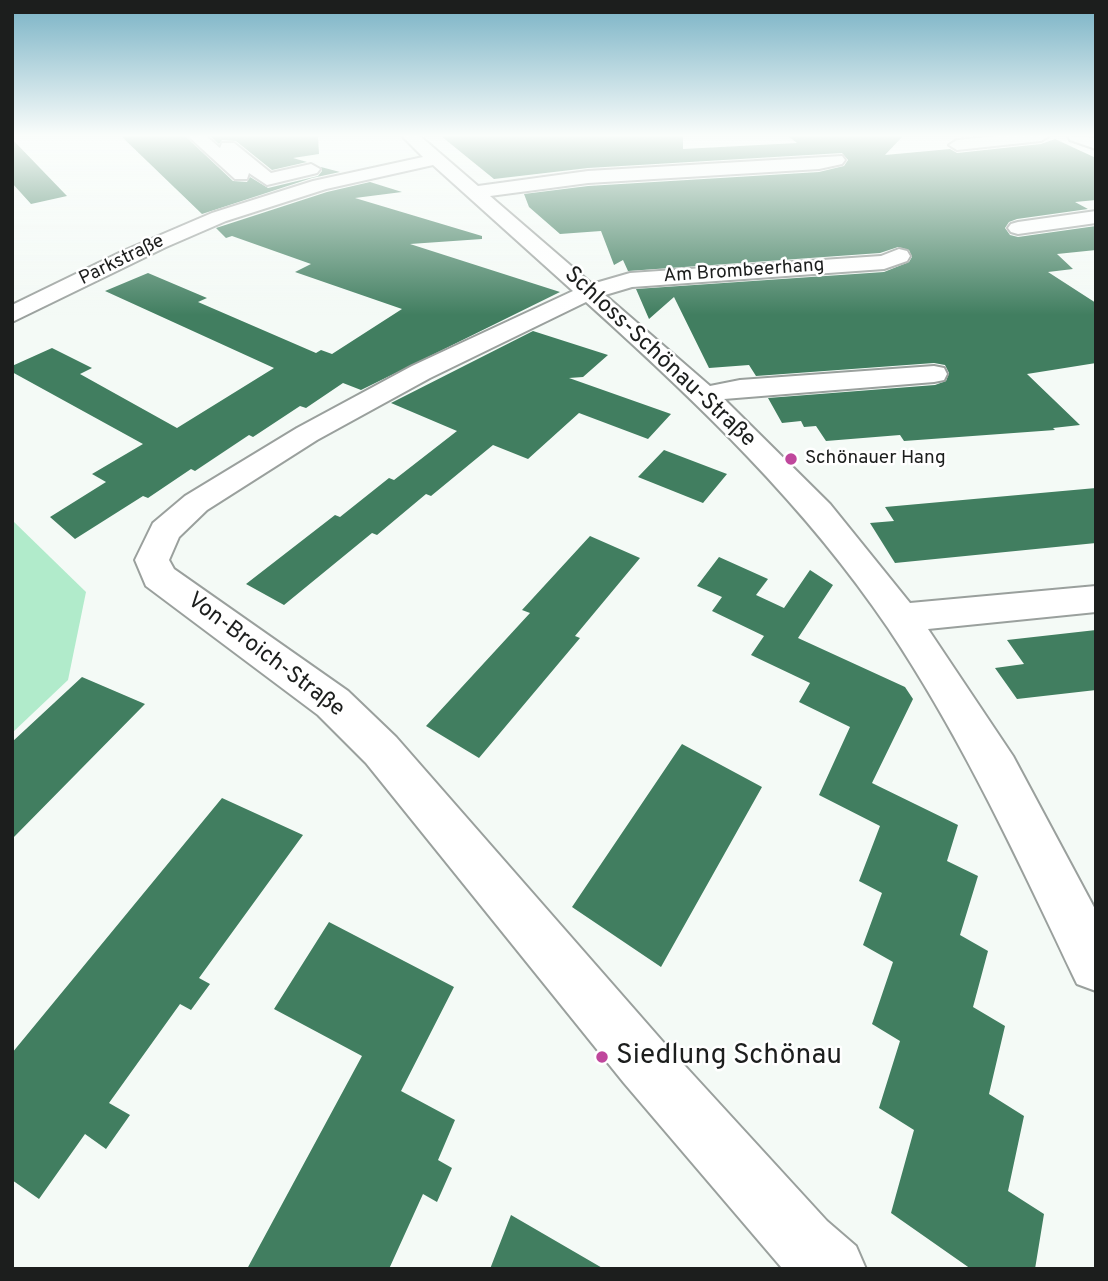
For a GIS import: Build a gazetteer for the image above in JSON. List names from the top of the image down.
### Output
{
  "streets": {
    "street": [
      "Parkstraße",
      "Am Brombeerhang",
      "Schloss-Schönau-Straße",
      "Von-Broich-Straße"
    ]
  },
  "crossings": [
    ["Am Brombeerhang", "Schloss-Schönau-Straße"],
    ["Am Brombeerhang", "Von-Broich-Straße"],
    ["Schloss-Schönau-Straße", "Von-Broich-Straße"]
  ],
  "places": ["Schönauer Hang", "Siedlung Schönau"]
}
